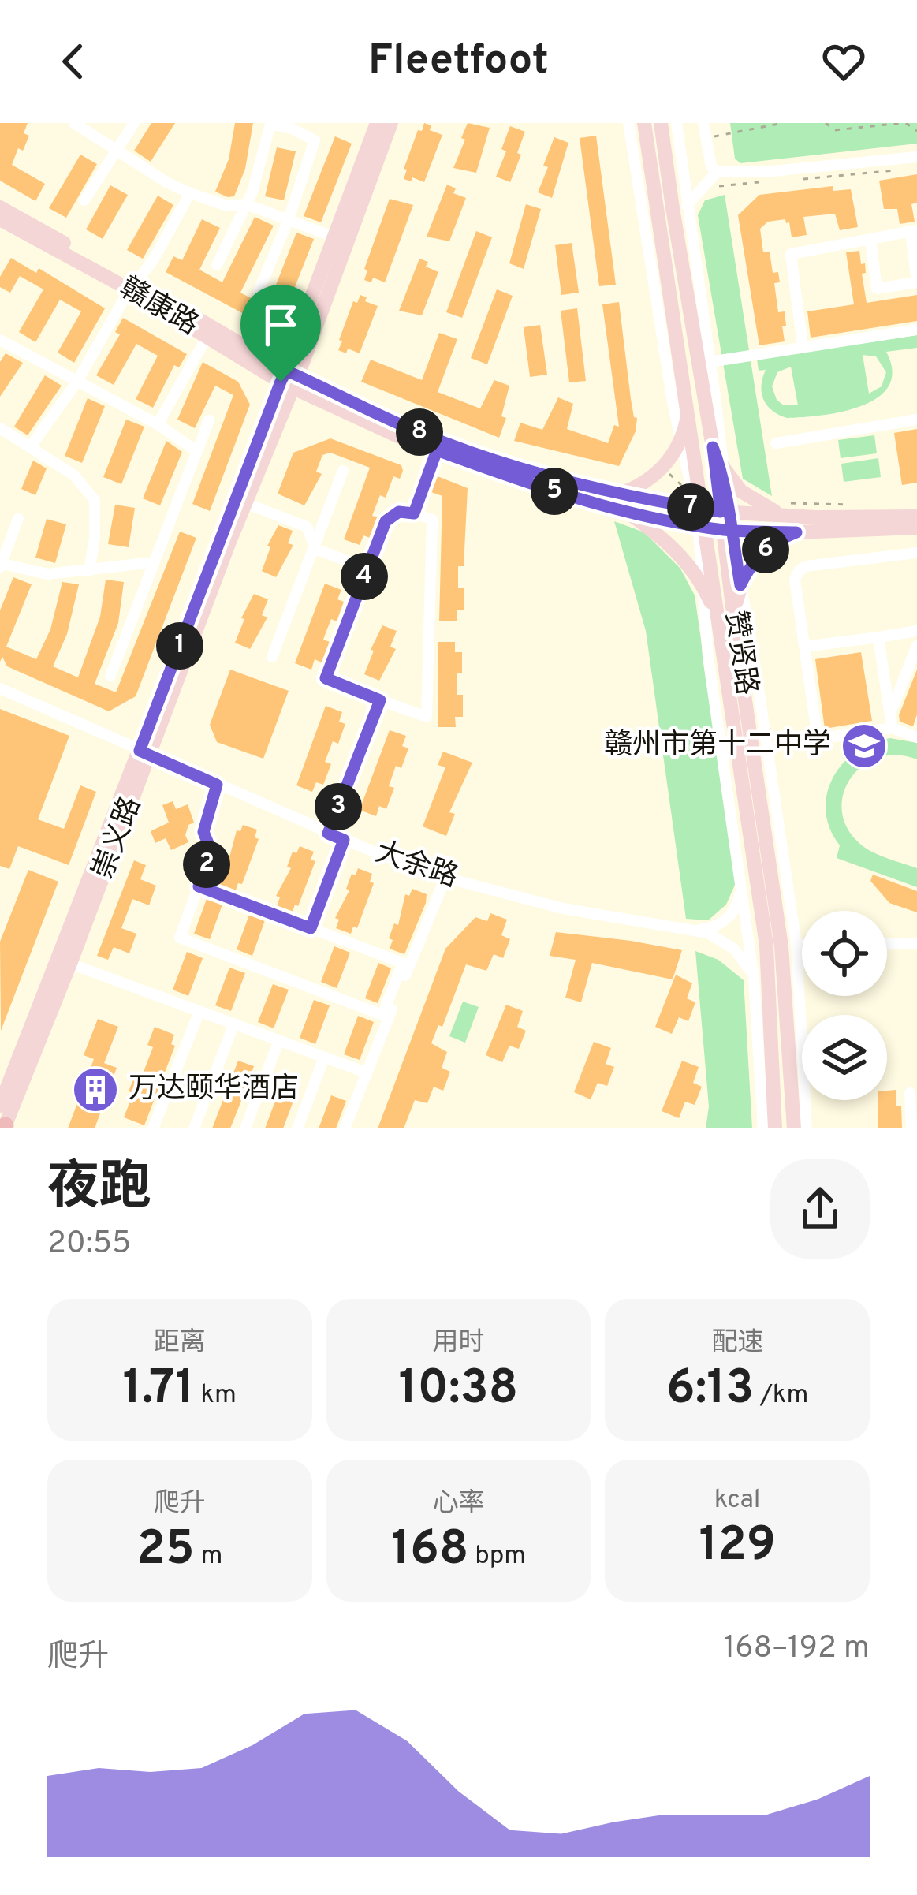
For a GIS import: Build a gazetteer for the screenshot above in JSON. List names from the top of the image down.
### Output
{
  "streets": {
    "main road": ["赣康路", "赞贤路", "崇义路"],
    "street": ["大余路"]
  },
  "crossings": [
    ["赣康路", "赞贤路"],
    ["赣康路", "崇义路"],
    ["崇义路", "大余路"]
  ],
  "places": {
    "school or university": ["赣州市第十二中学"],
    "building": ["万达颐华酒店"]
  },
  "page": {
    "header": "Fleetfoot",
    "pins": [
      "8",
      "5",
      "7",
      "6",
      "4",
      "1",
      "3",
      "2"
    ],
    "heading": ["夜跑", "20:55"],
    "stats": [
      ["距离", "1.71 km"],
      ["用时", "10:38"],
      ["配速", "6:13 /km"],
      ["爬升", "25 m"],
      ["心率", "168 bpm"],
      ["kcal", "129"]
    ],
    "chart": ["爬升", "168–192 m"]
  }
}
